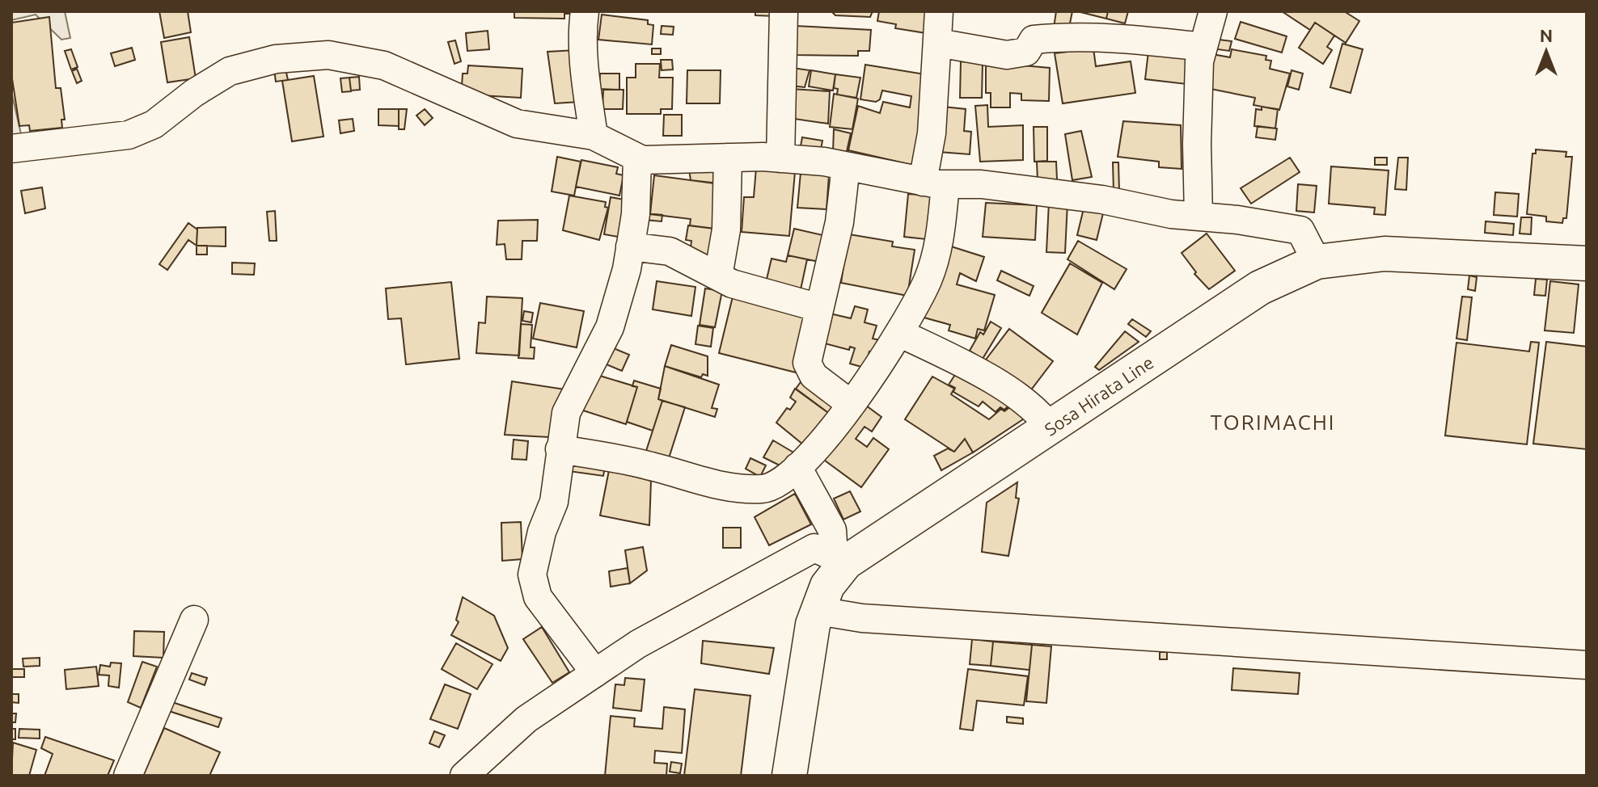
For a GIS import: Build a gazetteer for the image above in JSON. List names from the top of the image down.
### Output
{
  "streets": {
    "main road": ["Sosa Hirata Line"]
  },
  "districts": ["TORIMACHI"],
  "north": "top"
}
